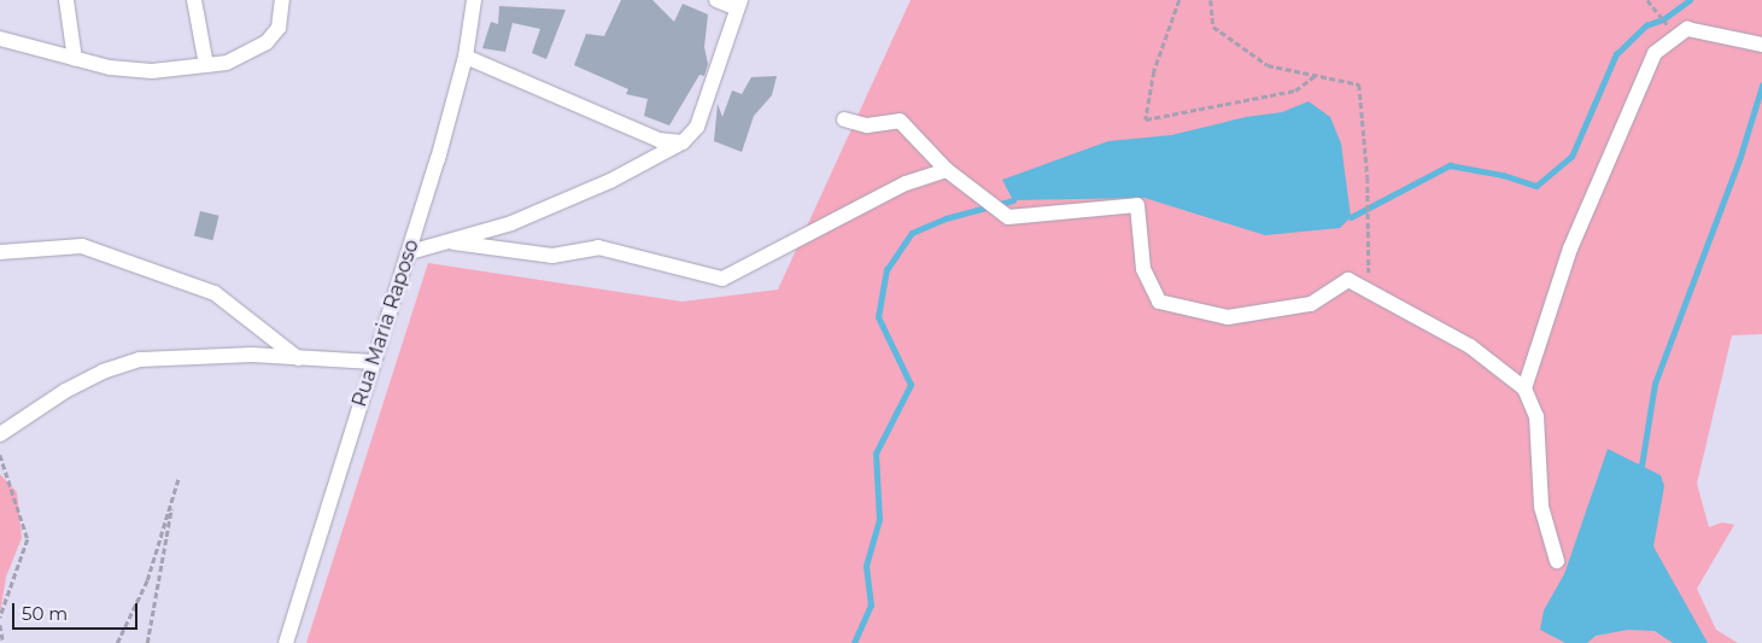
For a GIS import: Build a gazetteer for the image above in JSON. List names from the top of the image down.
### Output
{
  "streets": {
    "street": ["Rua Maria Raposo"]
  },
  "scale_bar": "50 m"
}
